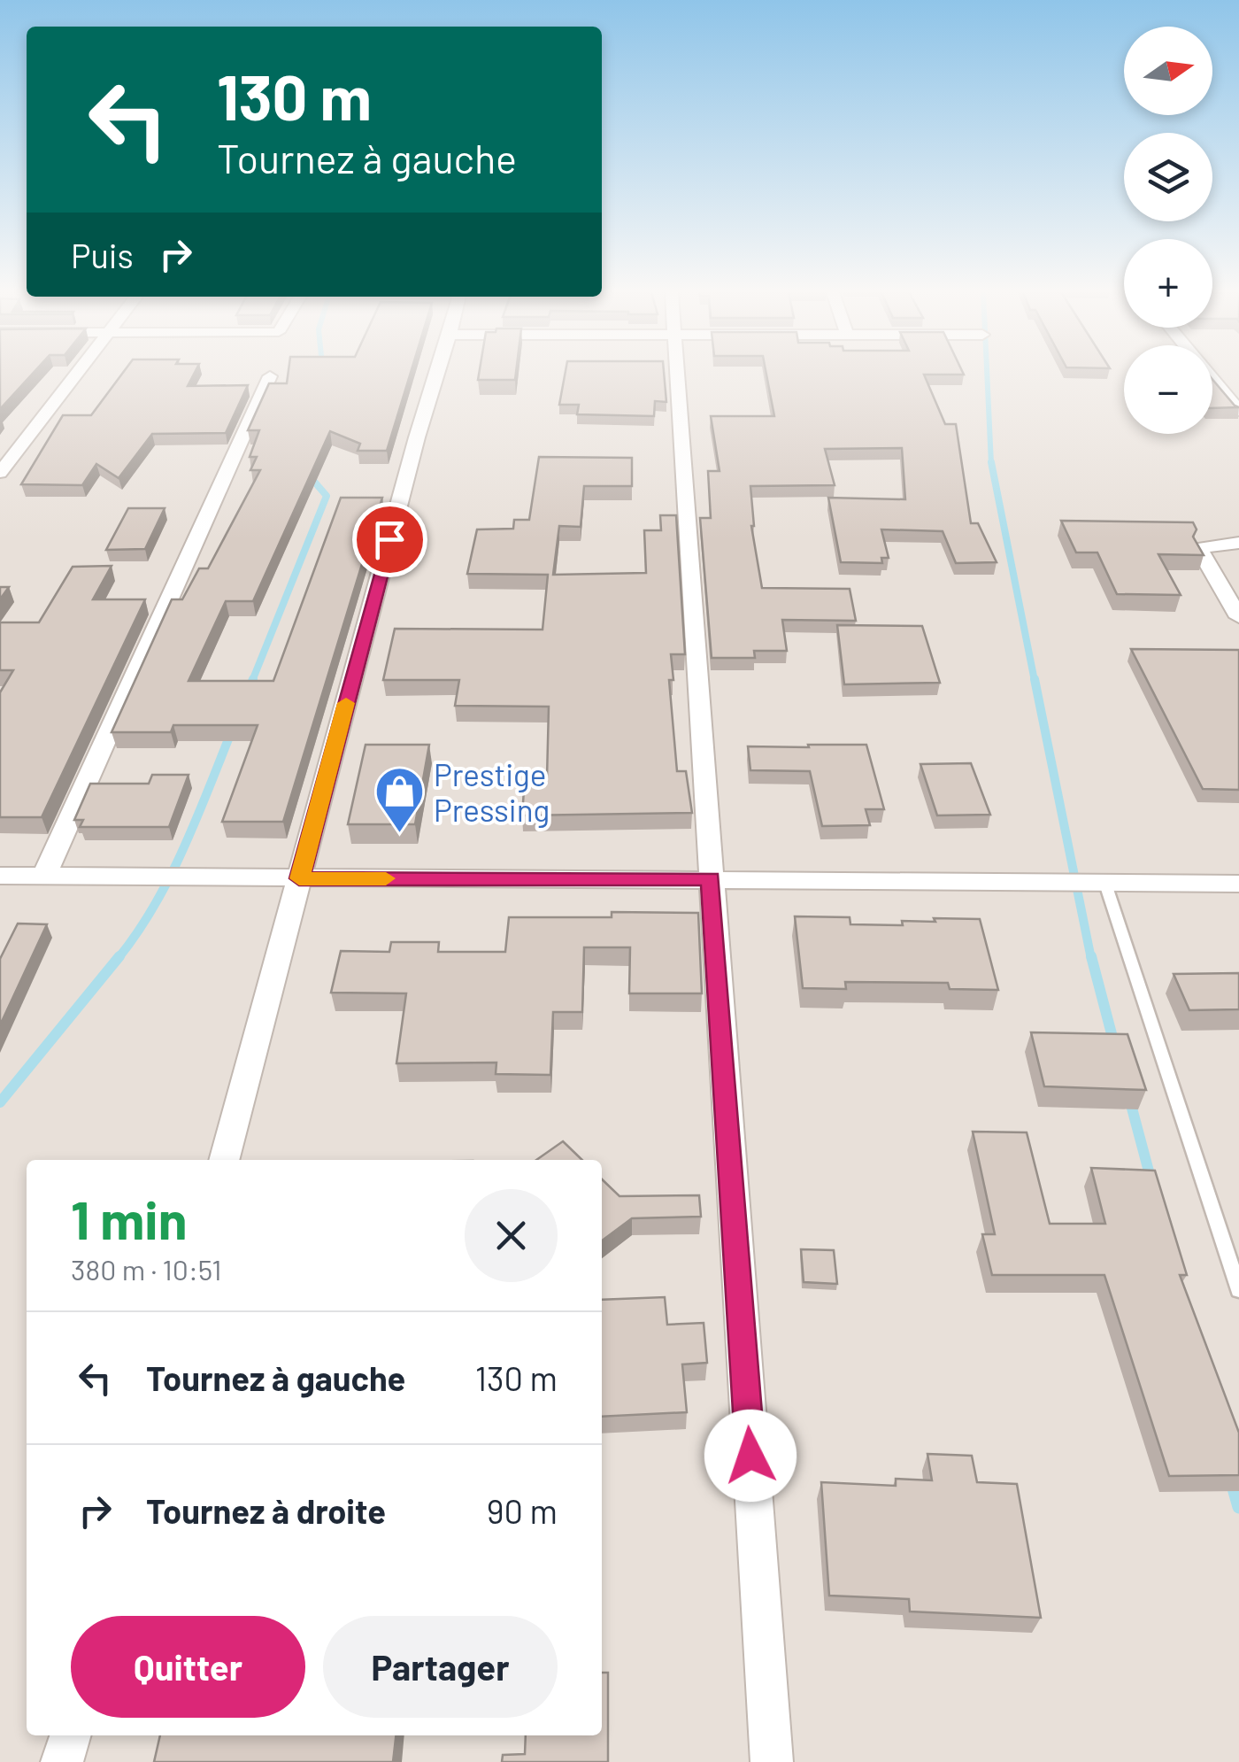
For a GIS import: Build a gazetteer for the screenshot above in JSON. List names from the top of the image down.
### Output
{
  "places": {
    "shop": ["Prestige Pressing"]
  },
  "north": "right",
  "page": {
    "map_buttons": ["+", "−"],
    "turn": ["130 m", "Tournez à gauche"],
    "then": "Puis",
    "heading": ["1 min", "380 m · 10:51"],
    "list": [
      {
        "name": "Tournez à gauche",
        "value": "130 m"
      },
      {
        "name": "Tournez à droite",
        "value": "90 m"
      }
    ],
    "buttons": ["Quitter", "Partager"]
  }
}
